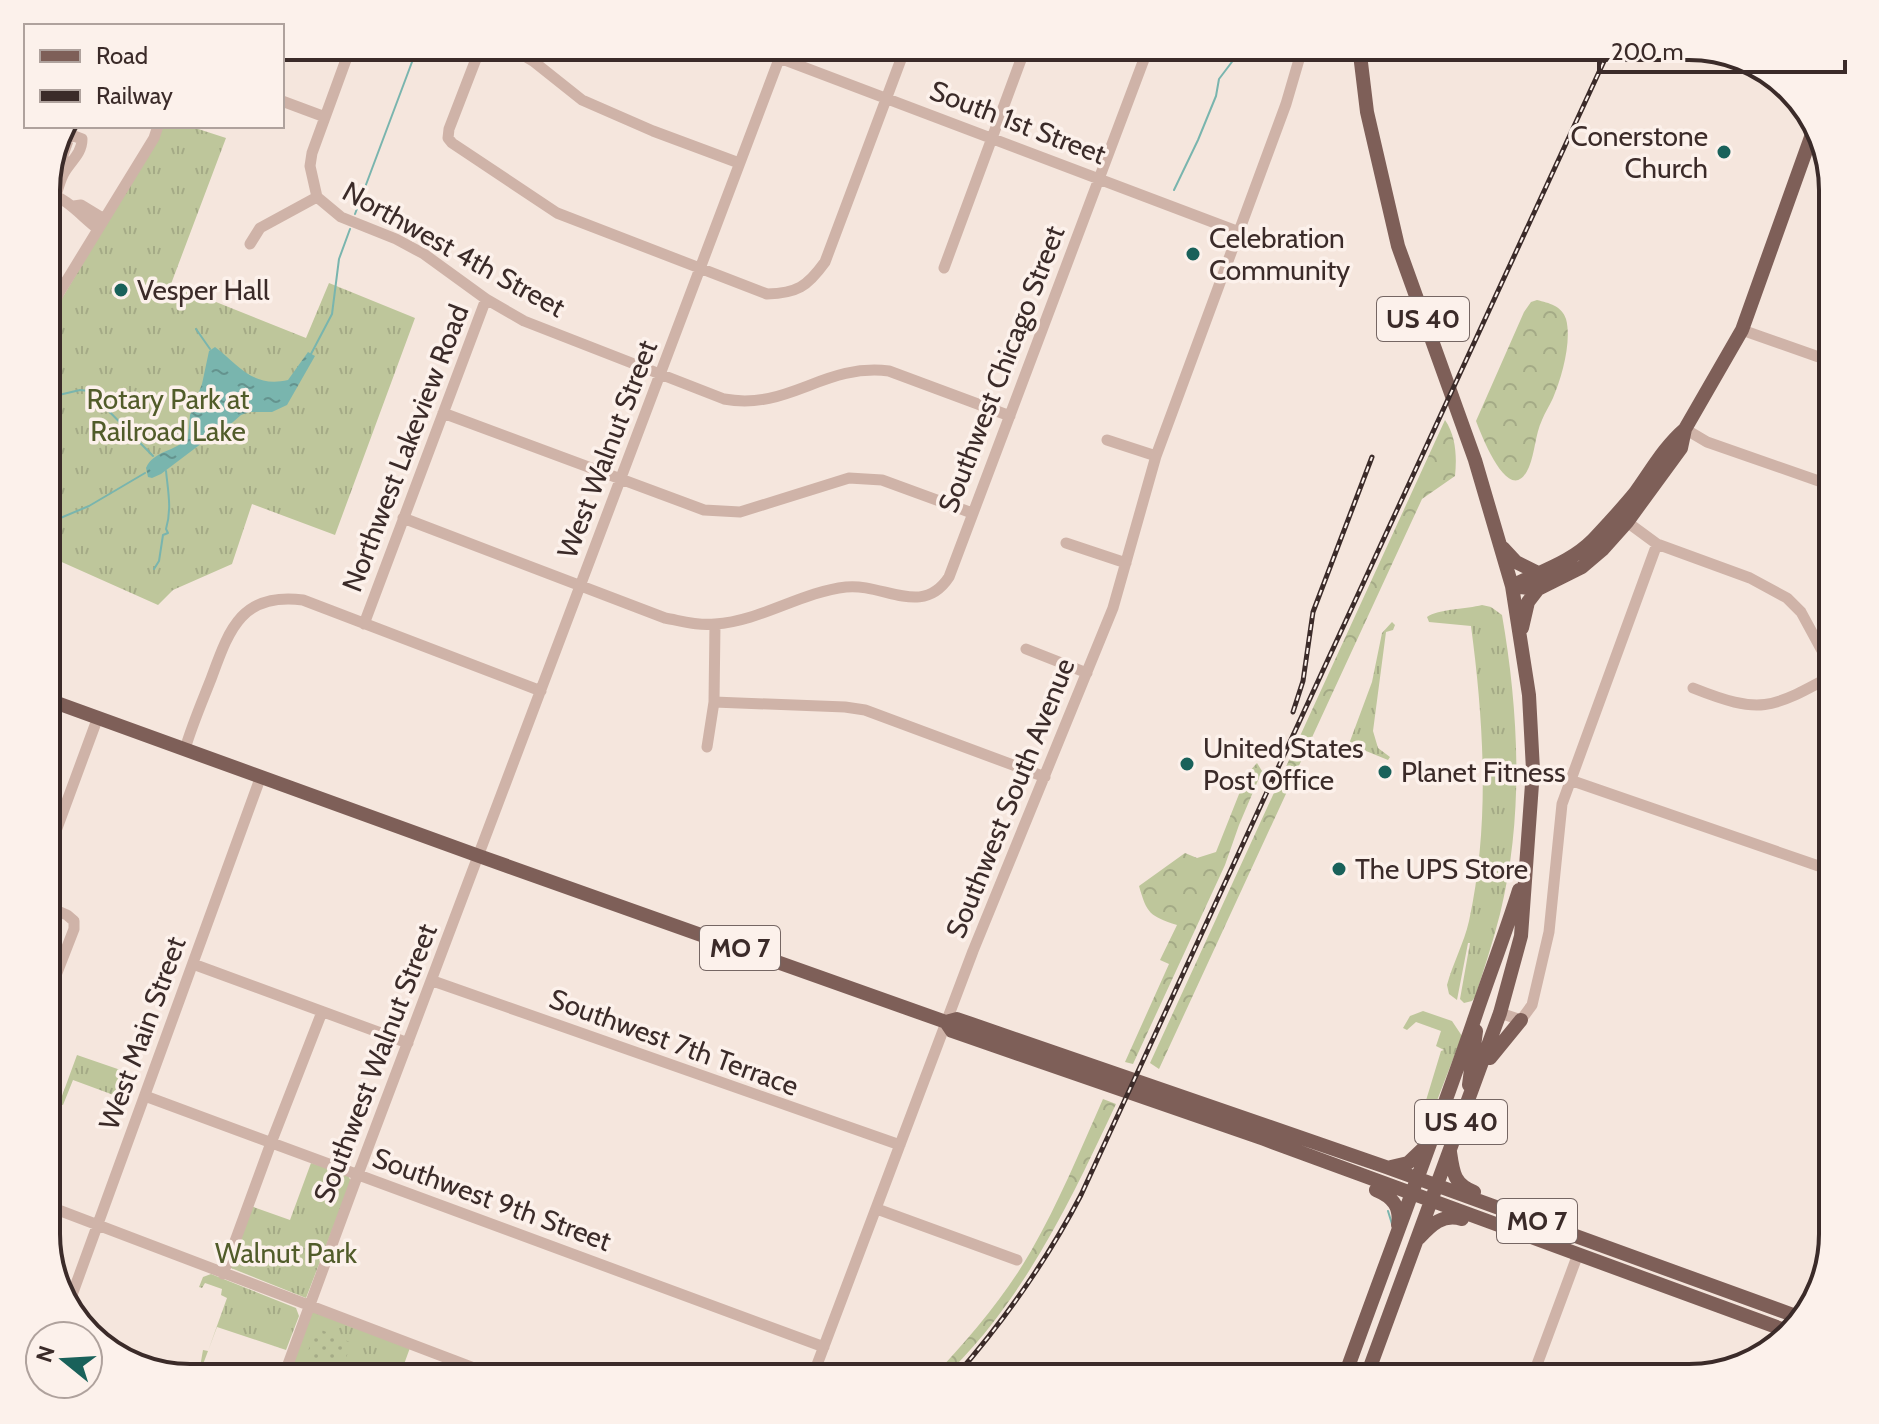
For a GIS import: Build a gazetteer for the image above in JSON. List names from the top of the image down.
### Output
{
  "streets": {
    "main road": ["US 40", "MO 7"],
    "street": [
      "South 1st Street",
      "Northwest 4th Street",
      "Southwest Chicago Street",
      "Northwest Lakeview Road",
      "West Walnut Street",
      "Southwest South Avenue",
      "West Main Street",
      "Southwest 7th Terrace",
      "Southwest Walnut Street",
      "Southwest 9th Street"
    ]
  },
  "crossings": [
    ["South 1st Street", "Southwest Chicago Street"],
    ["South 1st Street", "Southwest South Avenue"],
    ["Northwest 4th Street", "Southwest Chicago Street"],
    ["Northwest 4th Street", "Northwest Lakeview Road"],
    ["Northwest 4th Street", "West Walnut Street"],
    ["US 40", "MO 7"],
    ["Northwest Lakeview Road", "MO 7"],
    ["West Walnut Street", "MO 7"],
    ["West Walnut Street", "Southwest Walnut Street"],
    ["Southwest South Avenue", "MO 7"],
    ["Southwest South Avenue", "Southwest 7th Terrace"],
    ["Southwest South Avenue", "Southwest 9th Street"],
    ["MO 7", "West Main Street"],
    ["MO 7", "Southwest Walnut Street"],
    ["West Main Street", "Southwest 9th Street"],
    ["Southwest 7th Terrace", "Southwest Walnut Street"],
    ["Southwest Walnut Street", "Southwest 9th Street"]
  ],
  "parks": ["Rotary Park at Railroad Lake", "Walnut Park"],
  "places": [
    "Conerstone Church",
    "Celebration Community",
    "Vesper Hall",
    "United States Post Office",
    "Planet Fitness",
    "The UPS Store"
  ],
  "legend": ["Road", "Railway"],
  "scale_bar": "200 m",
  "north": "left"
}
